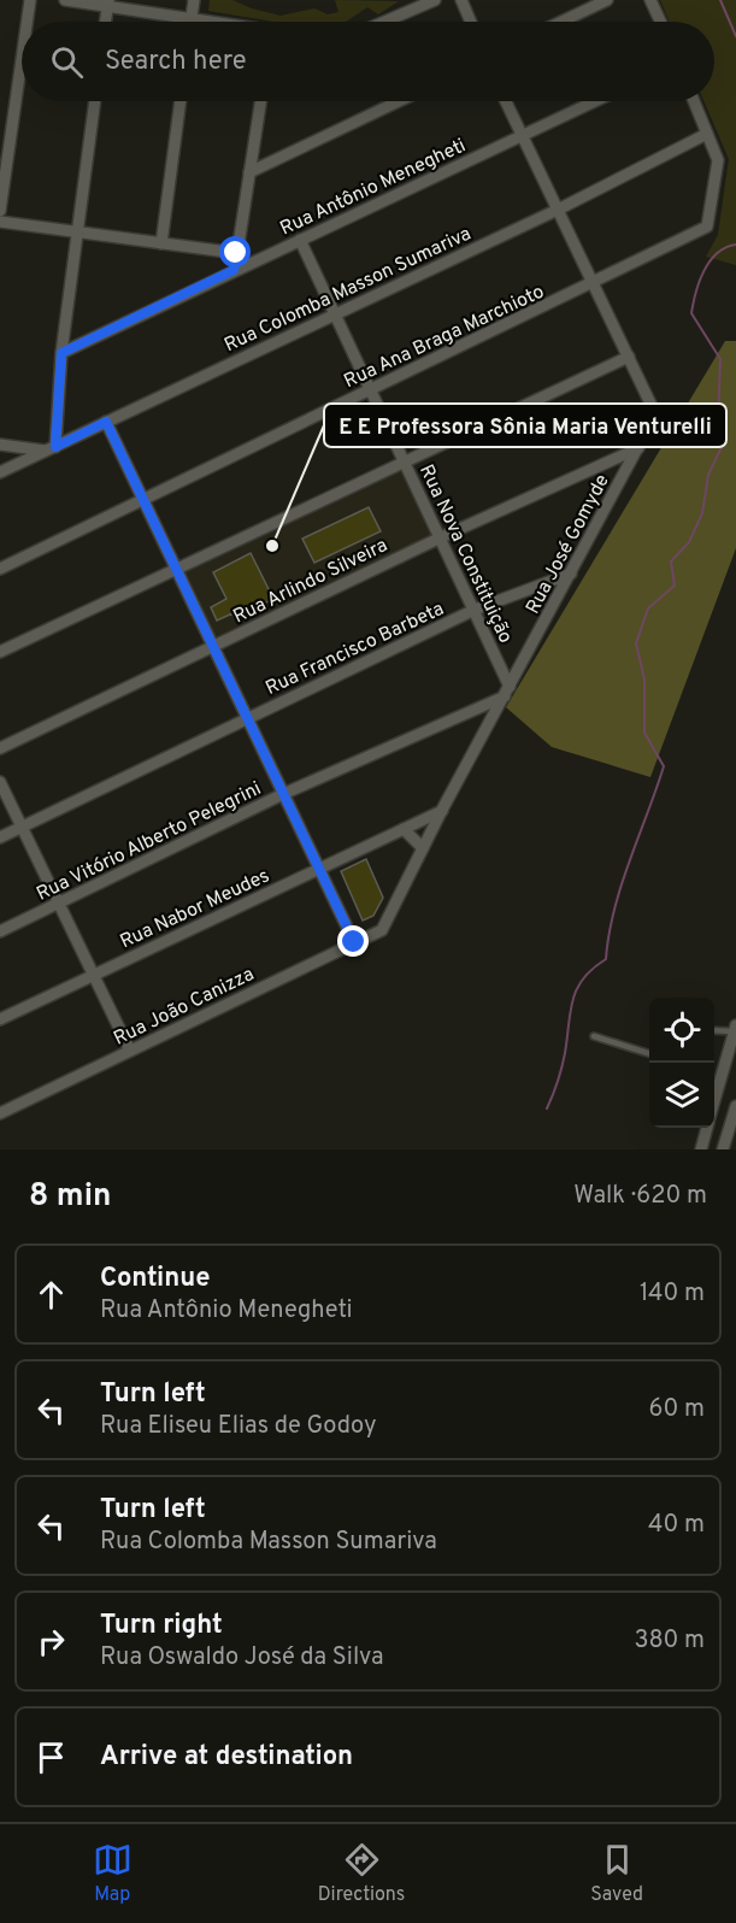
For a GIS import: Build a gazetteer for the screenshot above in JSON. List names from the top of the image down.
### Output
{
  "streets": {
    "street": [
      "Rua Antônio Menegheti",
      "Rua Colomba Masson Sumariva",
      "Rua Ana Braga Marchioto",
      "Rua José Gomyde",
      "Rua Nova Constituição",
      "Rua Arlindo Silveira",
      "Rua Francisco Barbeta",
      "Rua Vitório Alberto Pelegrini",
      "Rua Nabor Meudes",
      "Rua João Canizza"
    ]
  },
  "crossings": [
    ["Rua Antônio Menegheti", "Rua José Gomyde"],
    ["Rua Antônio Menegheti", "Rua Nova Constituição"],
    ["Rua Colomba Masson Sumariva", "Rua Ana Braga Marchioto"],
    ["Rua Colomba Masson Sumariva", "Rua José Gomyde"],
    ["Rua Colomba Masson Sumariva", "Rua Nova Constituição"],
    ["Rua Ana Braga Marchioto", "Rua José Gomyde"],
    ["Rua Ana Braga Marchioto", "Rua Nova Constituição"],
    ["Rua José Gomyde", "Rua Nova Constituição"],
    ["Rua José Gomyde", "Rua Arlindo Silveira"],
    ["Rua José Gomyde", "Rua Francisco Barbeta"],
    ["Rua José Gomyde", "Rua Vitório Alberto Pelegrini"],
    ["Rua José Gomyde", "Rua Nabor Meudes"],
    ["Rua José Gomyde", "Rua João Canizza"],
    ["Rua Nova Constituição", "Rua Arlindo Silveira"],
    ["Rua Nova Constituição", "Rua Francisco Barbeta"],
    ["Rua Nova Constituição", "Rua Vitório Alberto Pelegrini"]
  ],
  "places": ["E E Professora Sônia Maria Venturelli"],
  "page": {
    "search": "Search here",
    "heading": ["8 min", "Walk · 620 m"],
    "list": [
      ["Continue", "Rua Antônio Menegheti", "140 m"],
      ["Turn left", "Rua Eliseu Elias de Godoy", "60 m"],
      ["Turn left", "Rua Colomba Masson Sumariva", "40 m"],
      ["Turn right", "Rua Oswaldo José da Silva", "380 m"],
      "Arrive at destination"
    ],
    "nav": ["Map", "Directions", "Saved"]
  }
}
